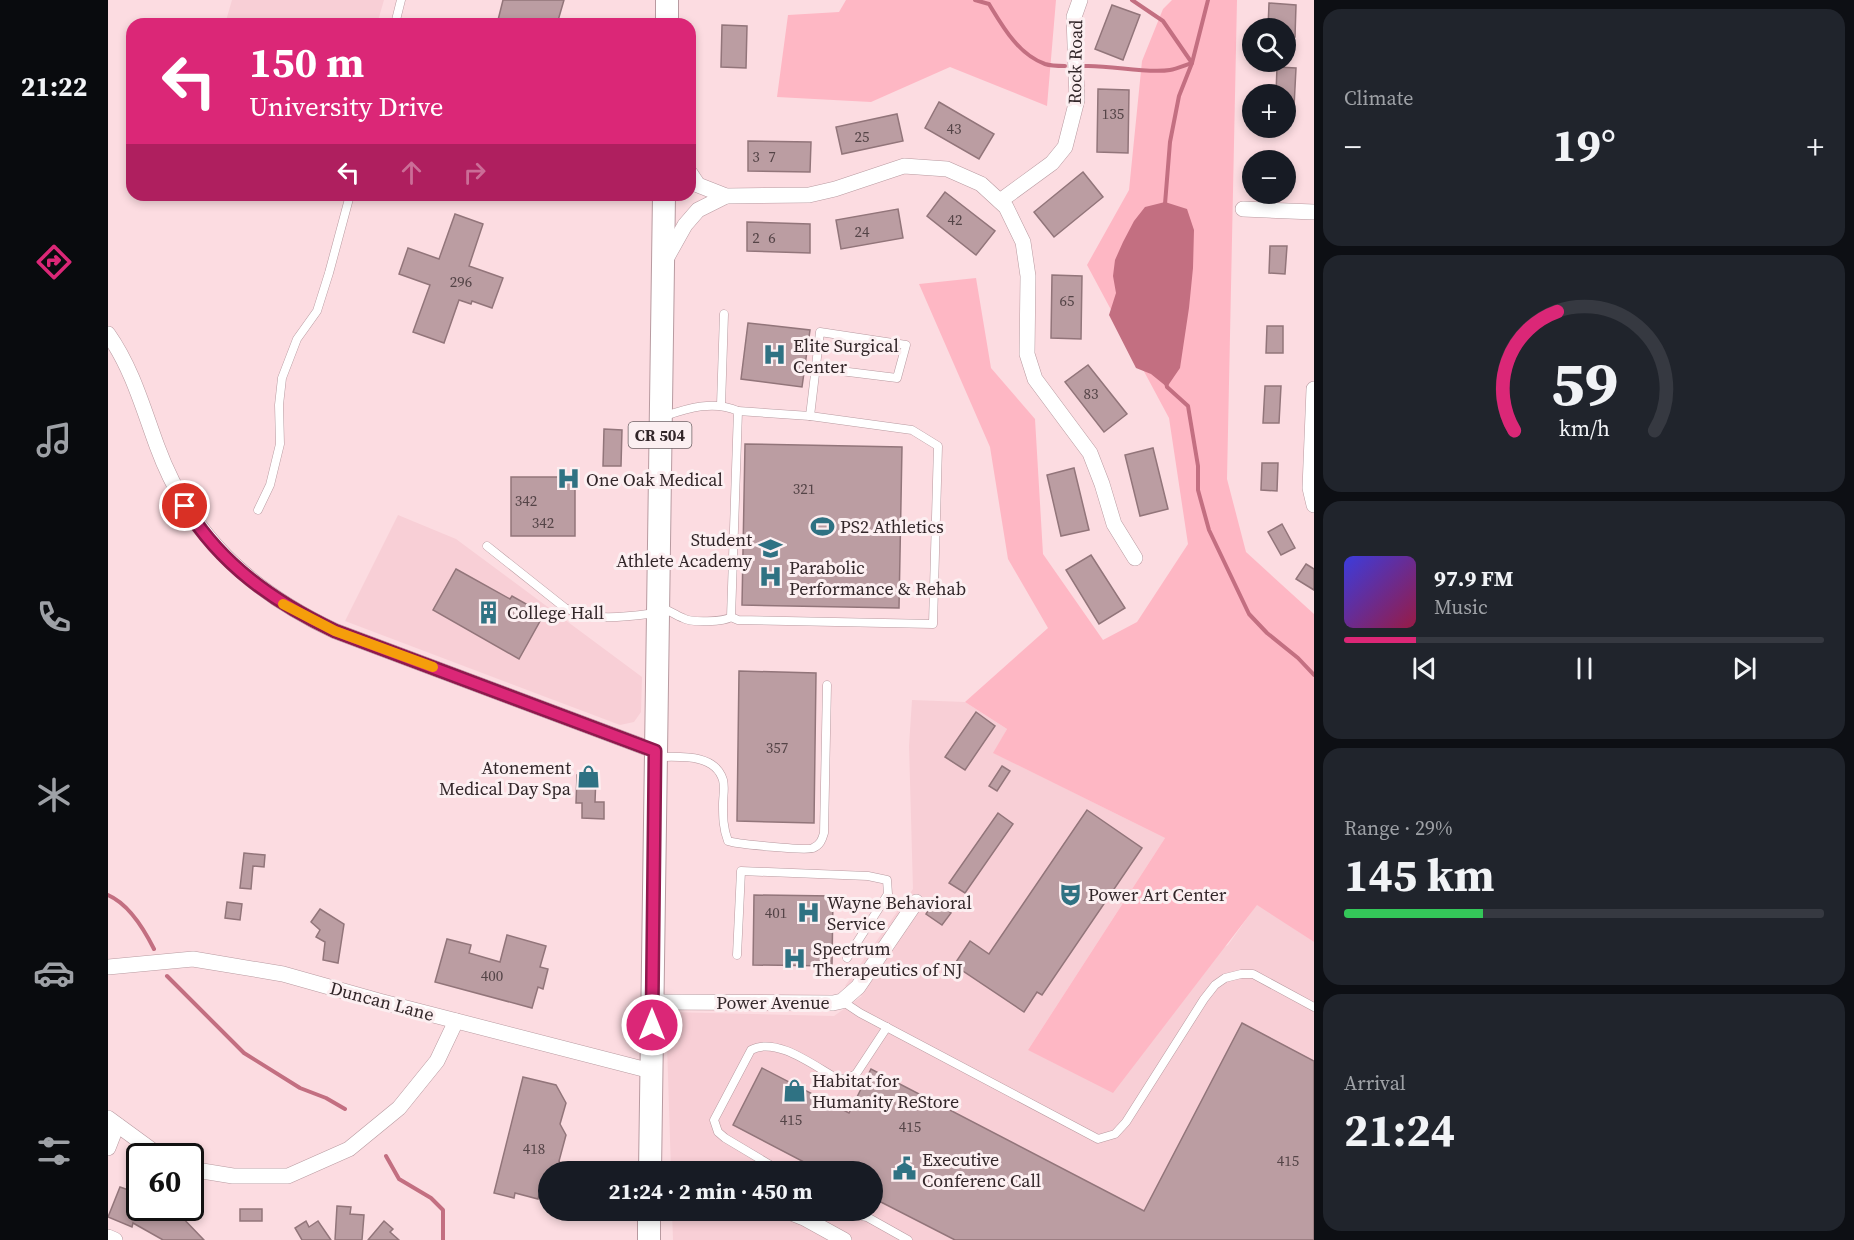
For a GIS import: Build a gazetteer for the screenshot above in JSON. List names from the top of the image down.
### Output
{
  "streets": {
    "main road": ["CR 504"],
    "street": ["Rock Road", "Duncan Lane", "Power Avenue"]
  },
  "crossings": [
    ["CR 504", "Duncan Lane"],
    ["CR 504", "Power Avenue"]
  ],
  "places": {
    "hospital": [
      "Elite Surgical Center",
      "One Oak Medical",
      "Parabolic Performance & Rehab",
      "Wayne Behavioral Service",
      "Spectrum Therapeutics of NJ"
    ],
    "sports": ["PS2 Athletics"],
    "school or university": ["Student Athlete Academy"],
    "building": ["College Hall"],
    "shop": ["Atonement Medical Day Spa", "Habitat for Humanity ReStore"],
    "theatre": ["Power Art Center"],
    "public building": ["Executive Conferenc Call"]
  },
  "house_numbers": [
    "135",
    "43",
    "25",
    "3",
    "7",
    "42",
    "24",
    "2",
    "6",
    "296",
    "65",
    "83",
    "321",
    "342",
    "342",
    "357",
    "401",
    "400",
    "415",
    "415",
    "418",
    "415"
  ],
  "page": {
    "tabs": "21:22",
    "tile": [
      "Climate",
      ["Range · 29%", "145 km"],
      ["Arrival", "21:24"]
    ],
    "map_buttons": ["+", "−"],
    "turn": ["150 m", "University Drive"],
    "heat": ["−", "19°", "+"],
    "song": ["97.9 FM", "Music"],
    "limit": "60",
    "trip": "21:24 · 2 min · 450 m",
    "gauge": ["59", "km/h"]
  }
}
